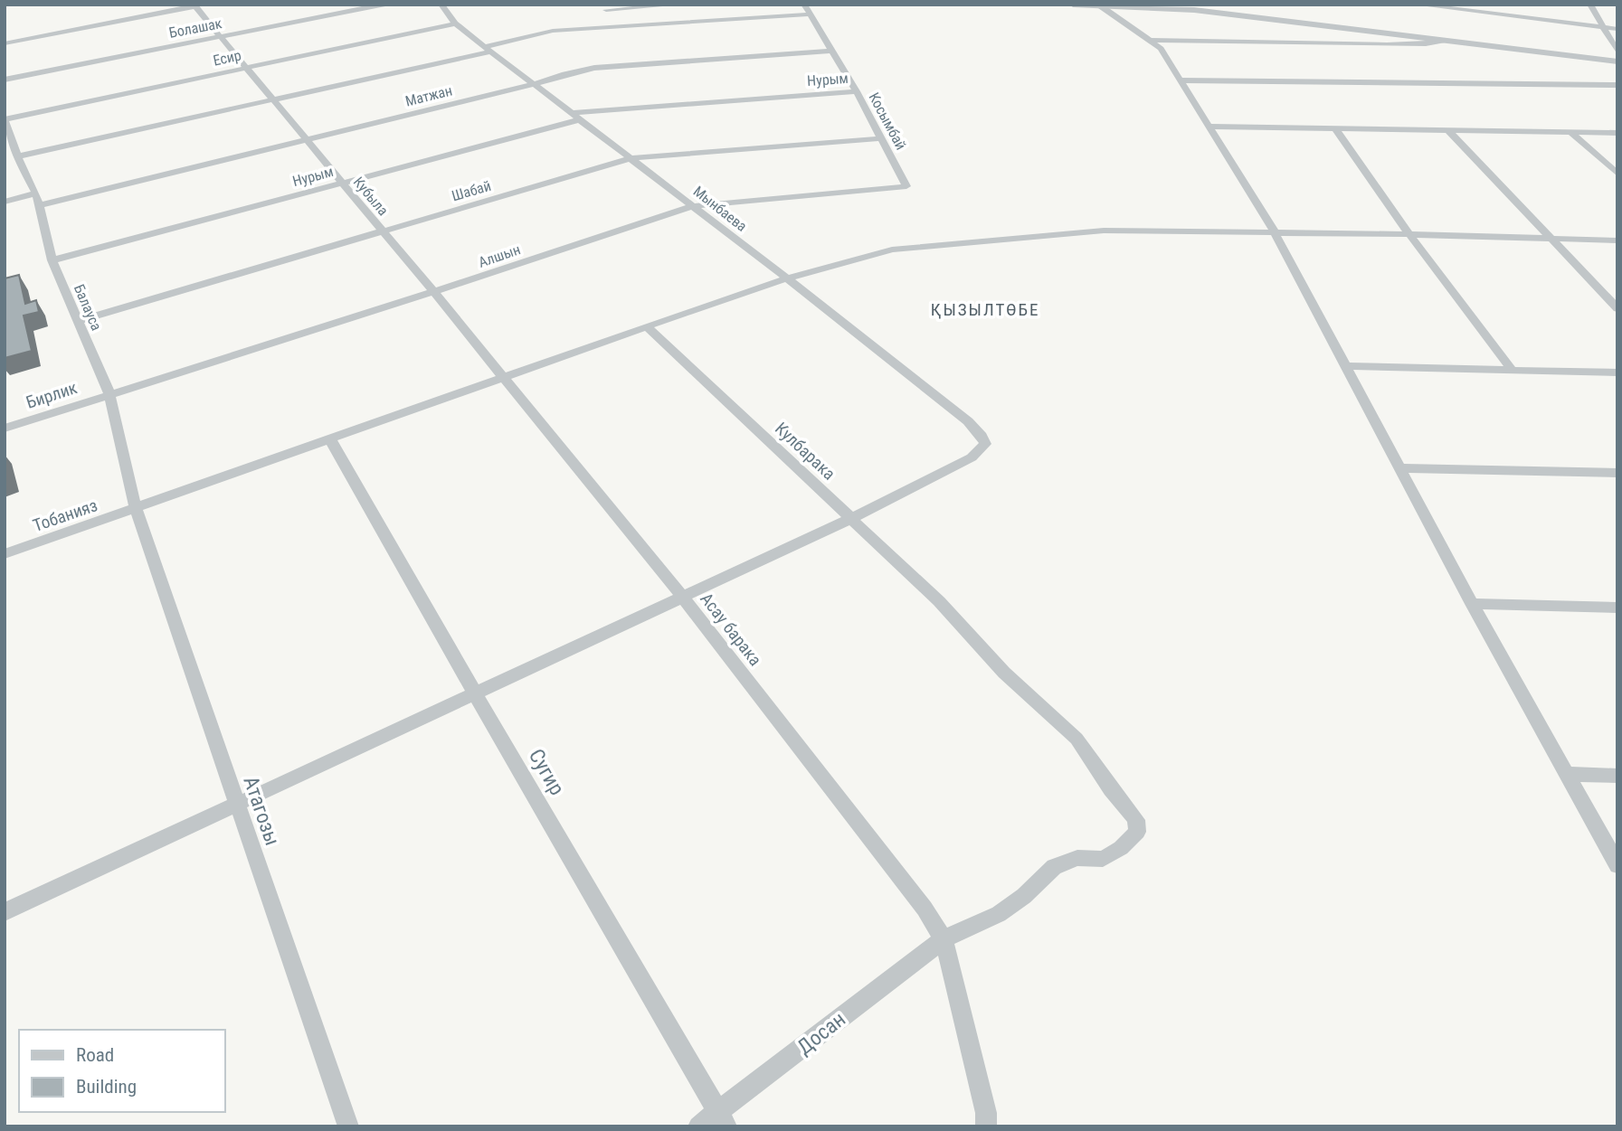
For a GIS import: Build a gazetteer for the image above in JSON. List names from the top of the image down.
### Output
{
  "streets": {
    "street": [
      "Болашак",
      "Есир",
      "Нурым",
      "Матжан",
      "Косымбай",
      "Шабай",
      "Кубыла",
      "Мынбаева",
      "Алшын",
      "Балауса",
      "Бирлик",
      "Кулбарака",
      "Тобанияз",
      "Асау барака",
      "Сугир",
      "Атагозы",
      "Досан"
    ]
  },
  "crossings": [
    ["Болашак", "Кубыла"],
    ["Есир", "Кубыла"],
    ["Есир", "Мынбаева"],
    ["Есир", "Балауса"],
    ["Нурым", "Косымбай"],
    ["Нурым", "Кубыла"],
    ["Нурым", "Мынбаева"],
    ["Нурым", "Балауса"],
    ["Матжан", "Косымбай"],
    ["Матжан", "Кубыла"],
    ["Матжан", "Мынбаева"],
    ["Матжан", "Балауса"],
    ["Косымбай", "Шабай"],
    ["Косымбай", "Алшын"],
    ["Шабай", "Кубыла"],
    ["Шабай", "Мынбаева"],
    ["Шабай", "Балауса"],
    ["Кубыла", "Алшын"],
    ["Кубыла", "Тобанияз"],
    ["Кубыла", "Асау барака"],
    ["Мынбаева", "Алшын"],
    ["Мынбаева", "Кулбарака"],
    ["Мынбаева", "Тобанияз"],
    ["Алшын", "Балауса"],
    ["Алшын", "Бирлик"],
    ["Балауса", "Бирлик"],
    ["Балауса", "Тобанияз"],
    ["Балауса", "Атагозы"],
    ["Кулбарака", "Тобанияз"],
    ["Кулбарака", "Досан"],
    ["Тобанияз", "Асау барака"],
    ["Тобанияз", "Сугир"],
    ["Тобанияз", "Атагозы"],
    ["Асау барака", "Досан"],
    ["Сугир", "Досан"]
  ],
  "districts": ["ҚЫЗЫЛТӨБЕ"],
  "legend": ["Road", "Building"]
}
